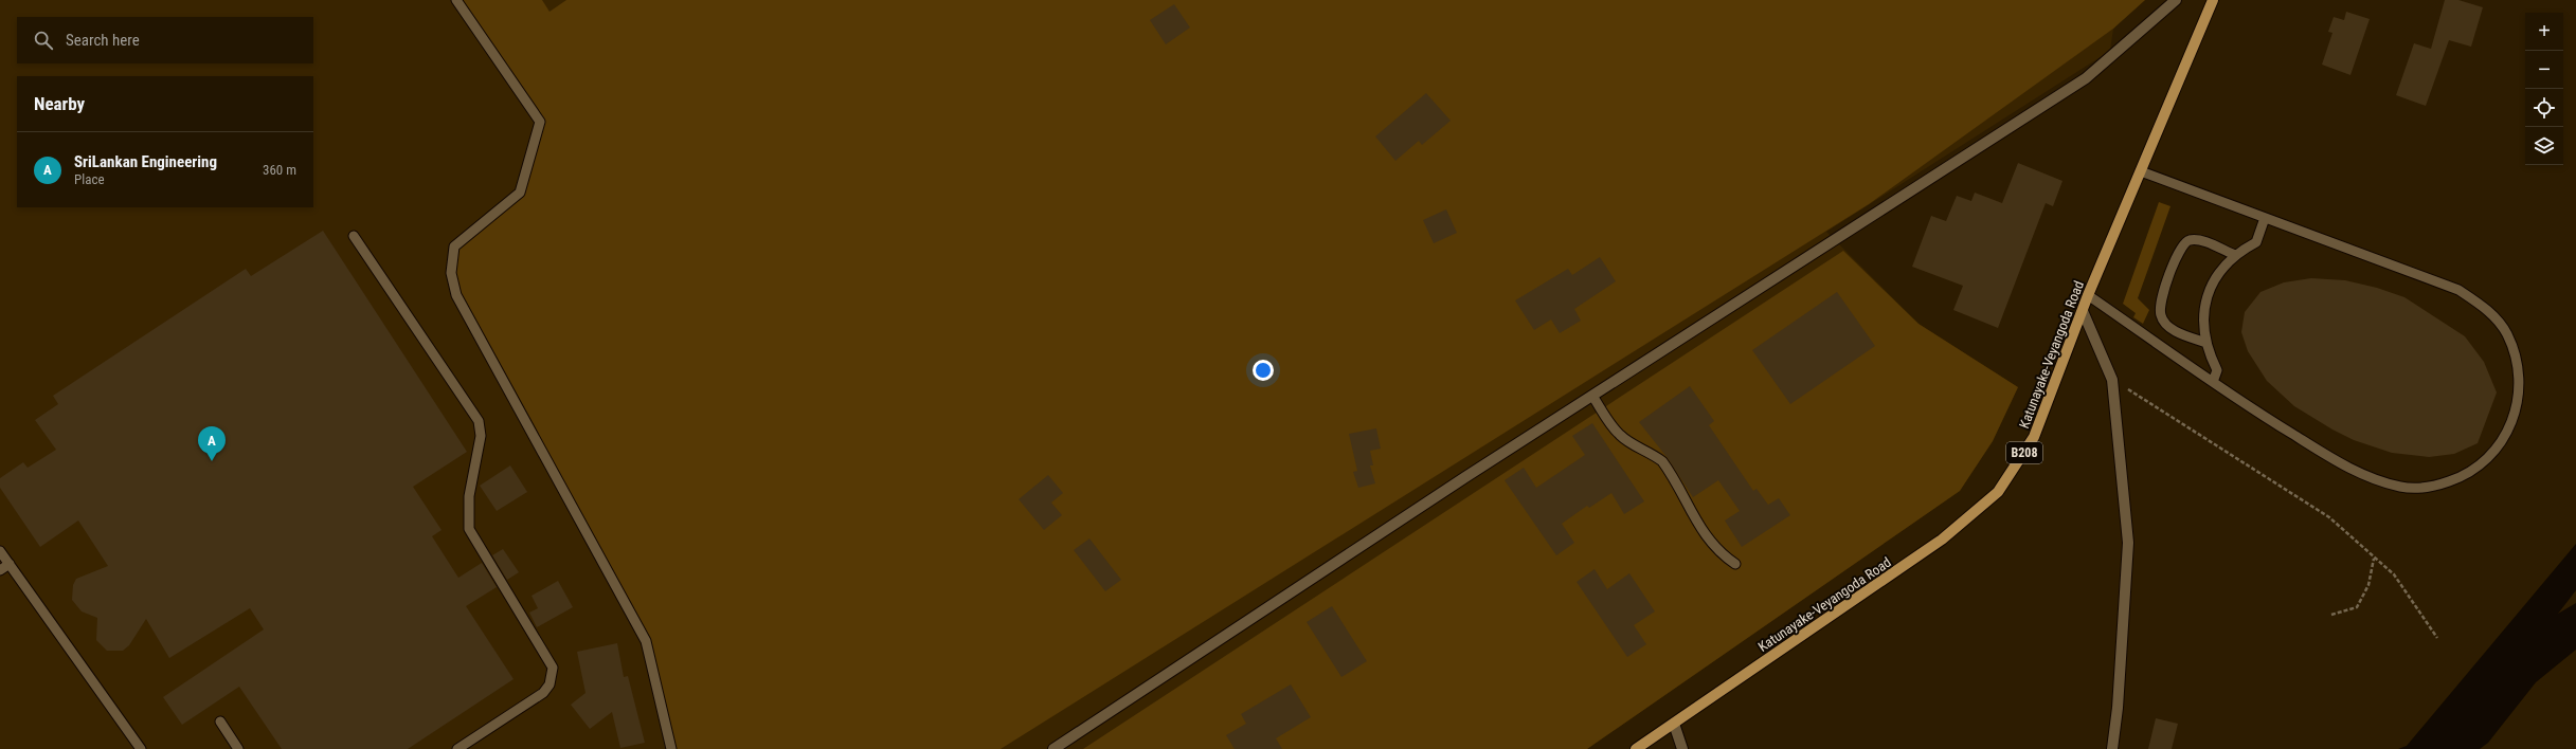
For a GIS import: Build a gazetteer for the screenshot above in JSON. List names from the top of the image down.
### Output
{
  "streets": {
    "main road": ["Katunayake-Veyangoda Road", "B208"]
  },
  "page": {
    "map_buttons": ["+", "−"],
    "search": "Search here",
    "heading": "Nearby",
    "list": [
      {
        "mark": "A",
        "name": "SriLankan Engineering",
        "note": "Place",
        "value": "360 m"
      }
    ],
    "pins": "A"
  }
}
